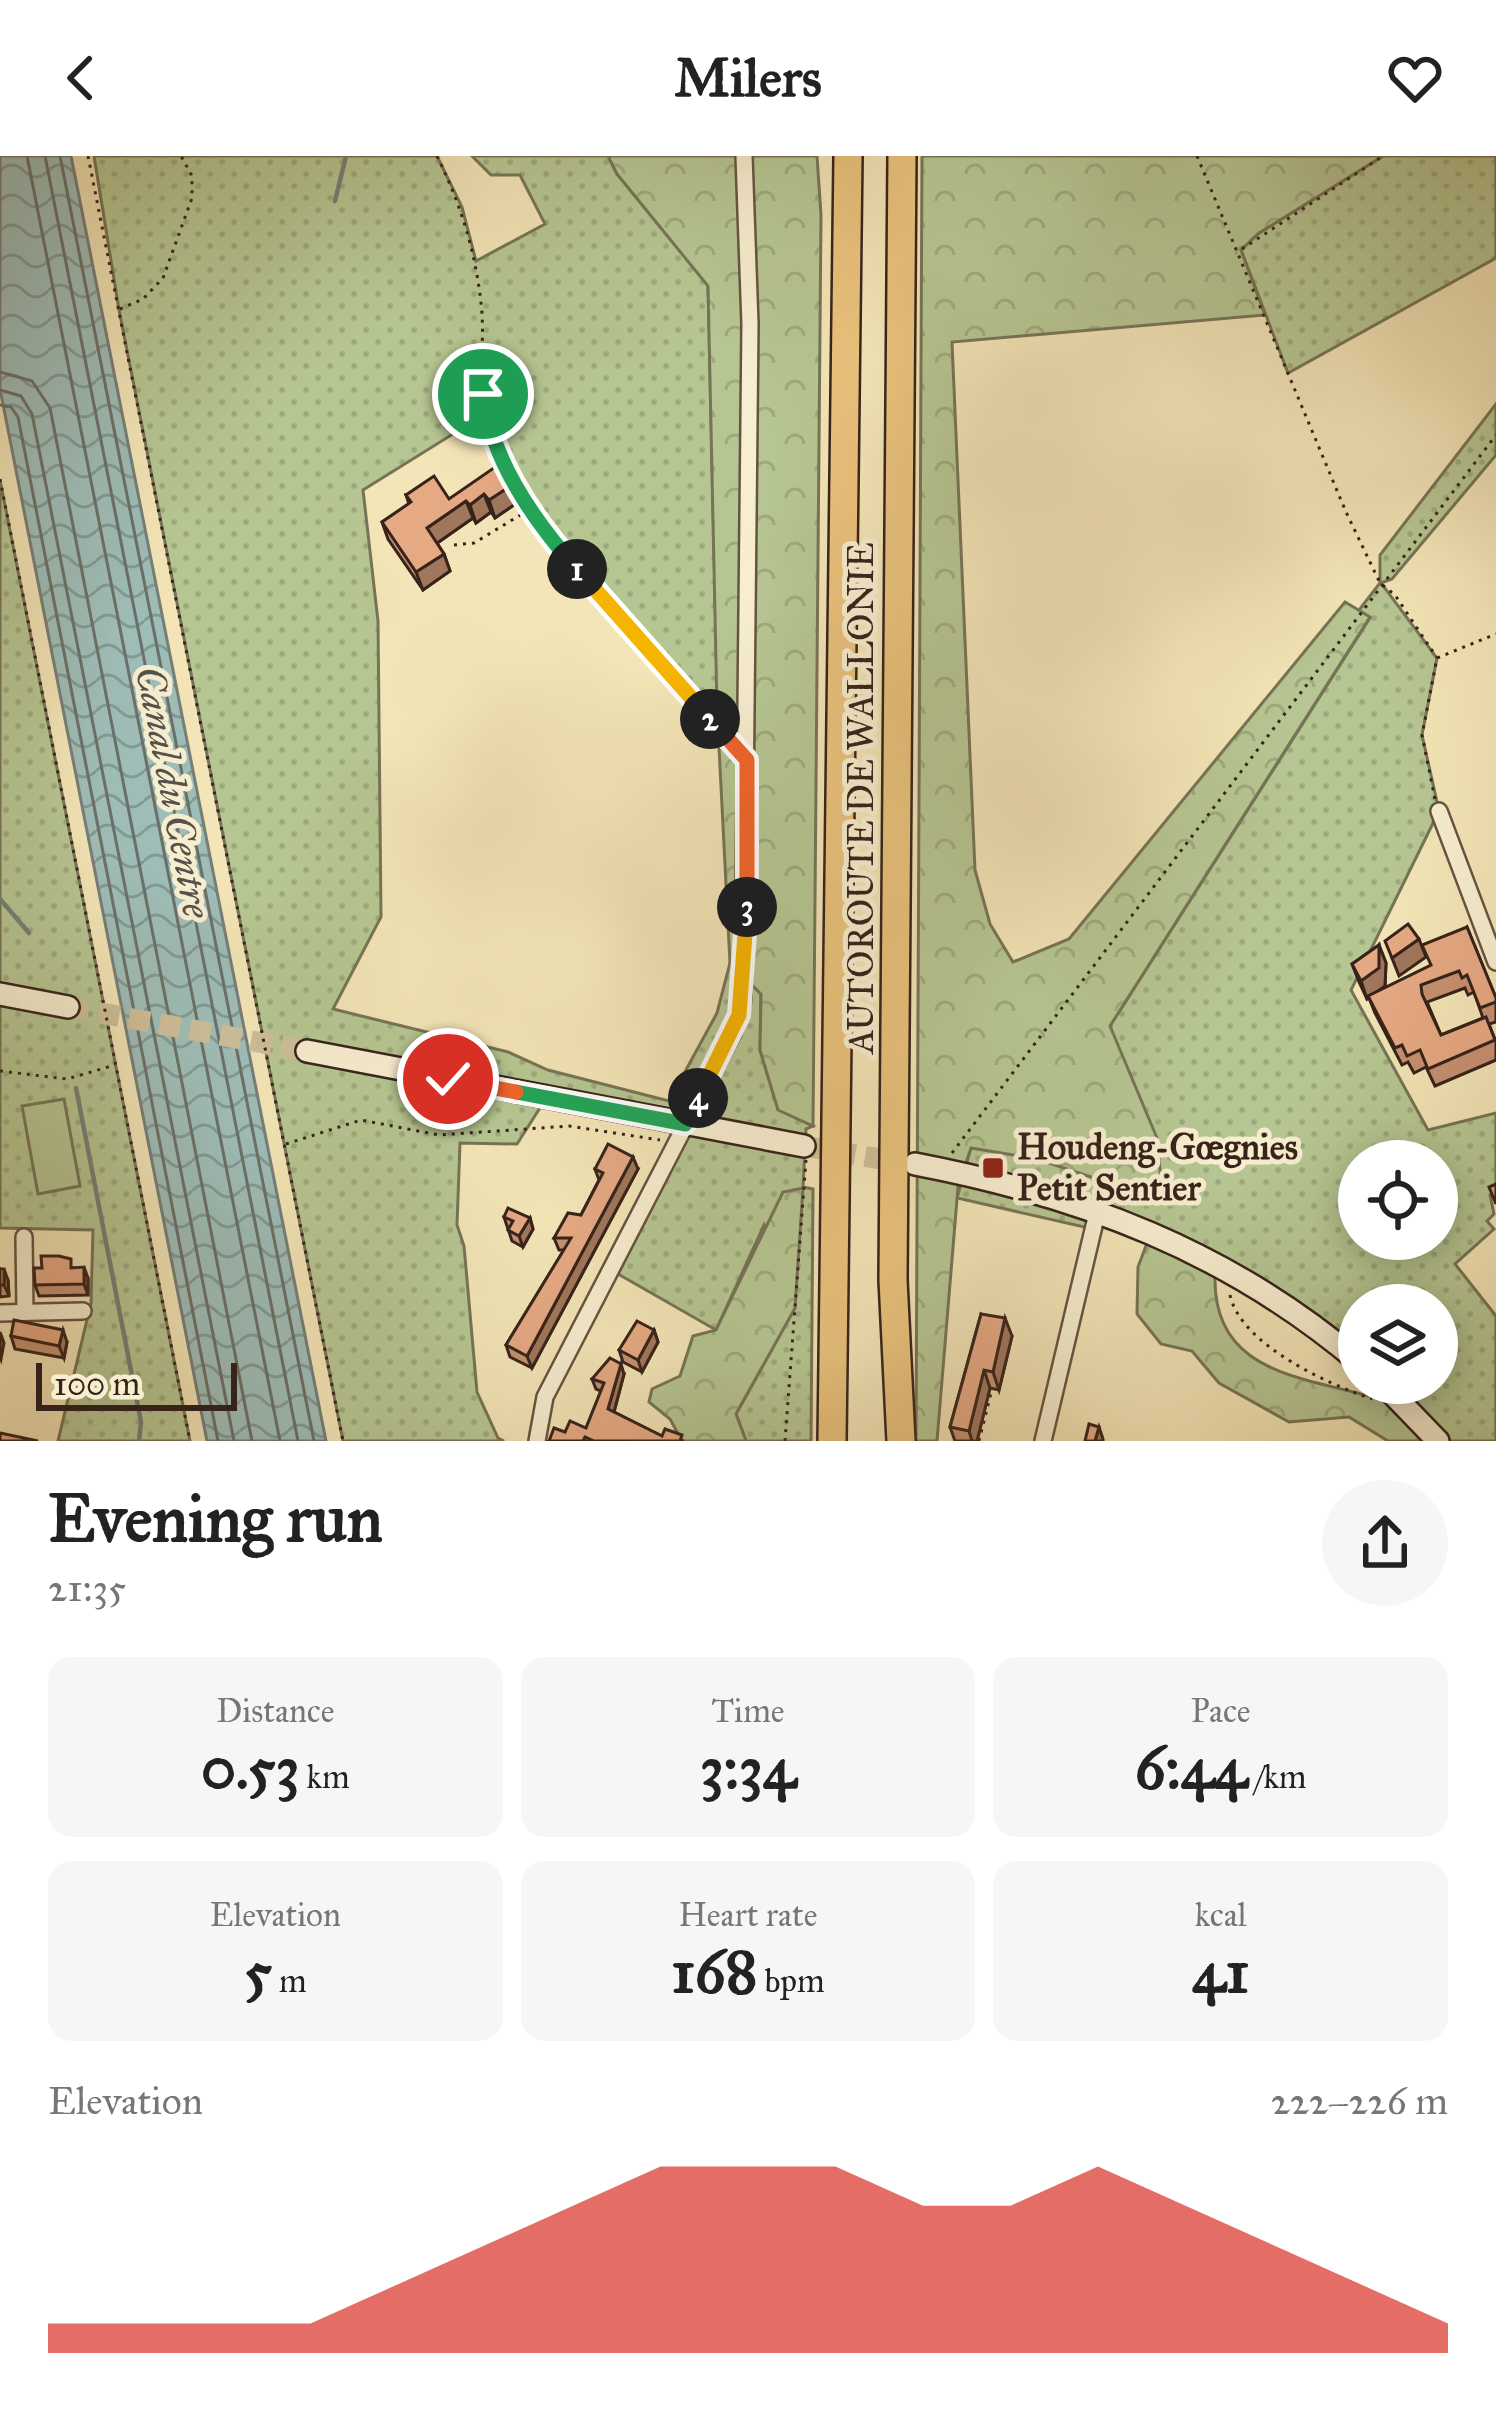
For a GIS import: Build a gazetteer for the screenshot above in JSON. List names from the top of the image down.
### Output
{
  "streets": {
    "highway": ["AUTOROUTE DE WALLONIE"]
  },
  "water": ["Canal du Centre"],
  "places": {
    "transit": ["Houdeng-Gœgnies Petit Sentier"]
  },
  "scale_bar": "100 m",
  "page": {
    "header": "Milers",
    "pins": [
      "1",
      "2",
      "3",
      "4"
    ],
    "scale": "100 m",
    "heading": ["Evening run", "21:35"],
    "stats": [
      ["Distance", "0.53 km"],
      ["Time", "3:34"],
      ["Pace", "6:44 /km"],
      ["Elevation", "5 m"],
      ["Heart rate", "168 bpm"],
      ["kcal", "41"]
    ],
    "chart": ["Elevation", "222–226 m"]
  }
}
